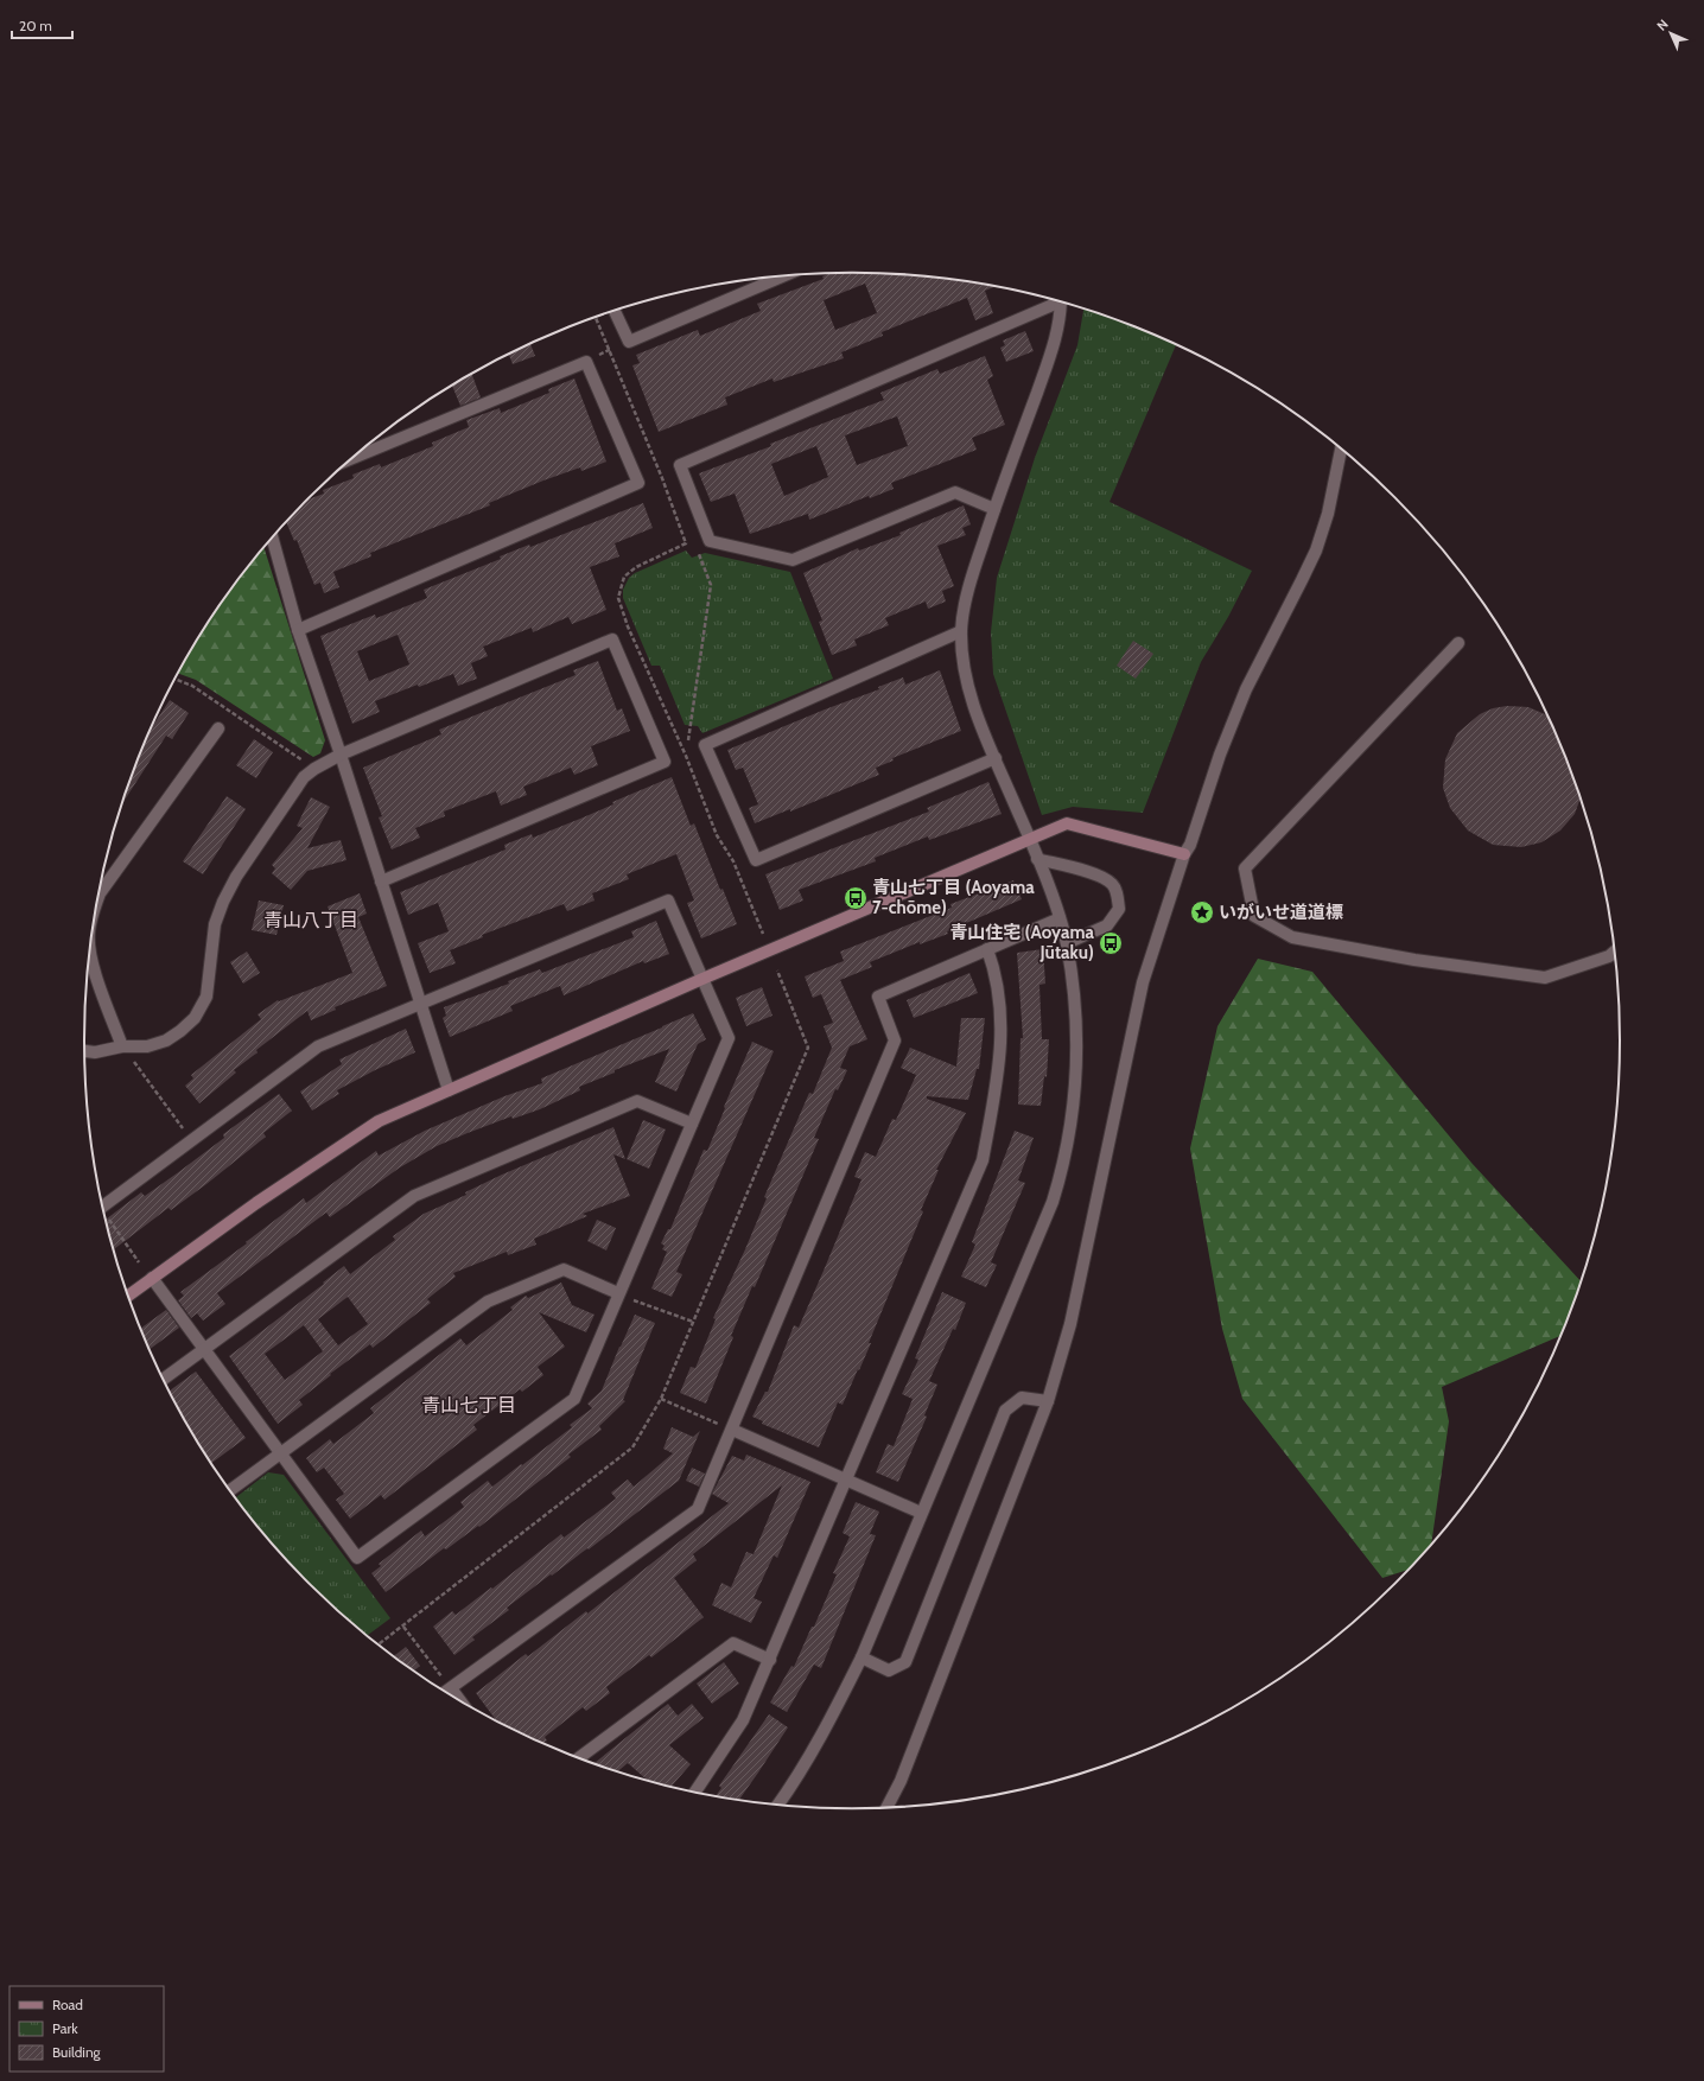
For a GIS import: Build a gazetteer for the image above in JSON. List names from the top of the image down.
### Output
{
  "districts": ["青山八丁目", "青山七丁目"],
  "places": {
    "bus stop": ["青山七丁目 (Aoyama 7-chōme)", "青山住宅 (Aoyama Jūtaku)"],
    "place": ["いがいせ道道標"]
  },
  "legend": ["Road", "Park", "Building"],
  "scale_bar": "20 m",
  "north": "top left"
}
